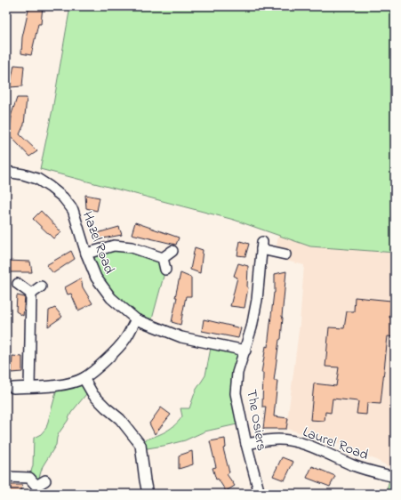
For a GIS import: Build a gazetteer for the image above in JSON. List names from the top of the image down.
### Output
{
  "streets": {
    "street": ["Hazel Road", "The Osiers", "Laurel Road"]
  },
  "crossings": [
    ["Hazel Road", "The Osiers"],
    ["The Osiers", "Laurel Road"]
  ]
}
